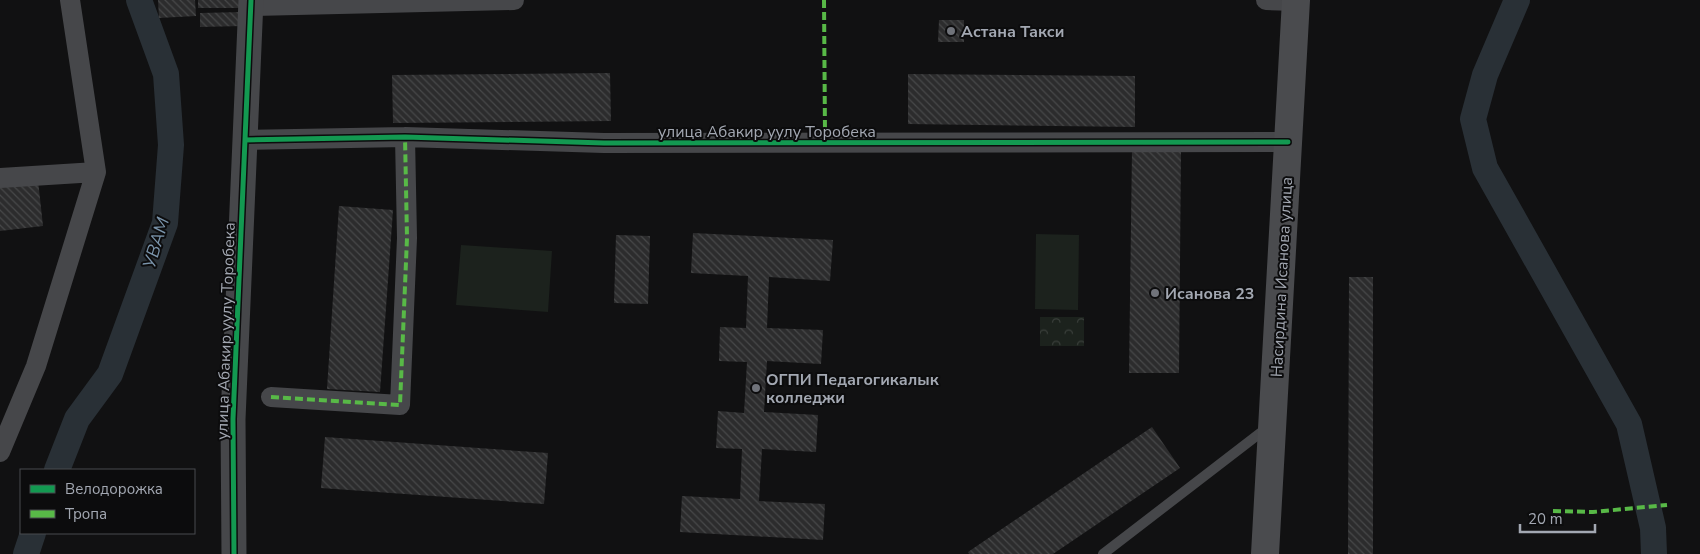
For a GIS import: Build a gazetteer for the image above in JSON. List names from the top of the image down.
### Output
{
  "streets": {
    "main road": ["Насирдина Исанова улица"],
    "street": ["улица Абакир уулу Торобека"]
  },
  "crossings": [
    ["улица Абакир уулу Торобека", "Насирдина Исанова улица"]
  ],
  "water": ["УВАМ"],
  "places": ["Астана Такси", "Исанова 23", "ОГПИ Педагогикалык колледжи"],
  "legend": ["Велодорожка", "Тропа"],
  "scale_bar": "20 m"
}
